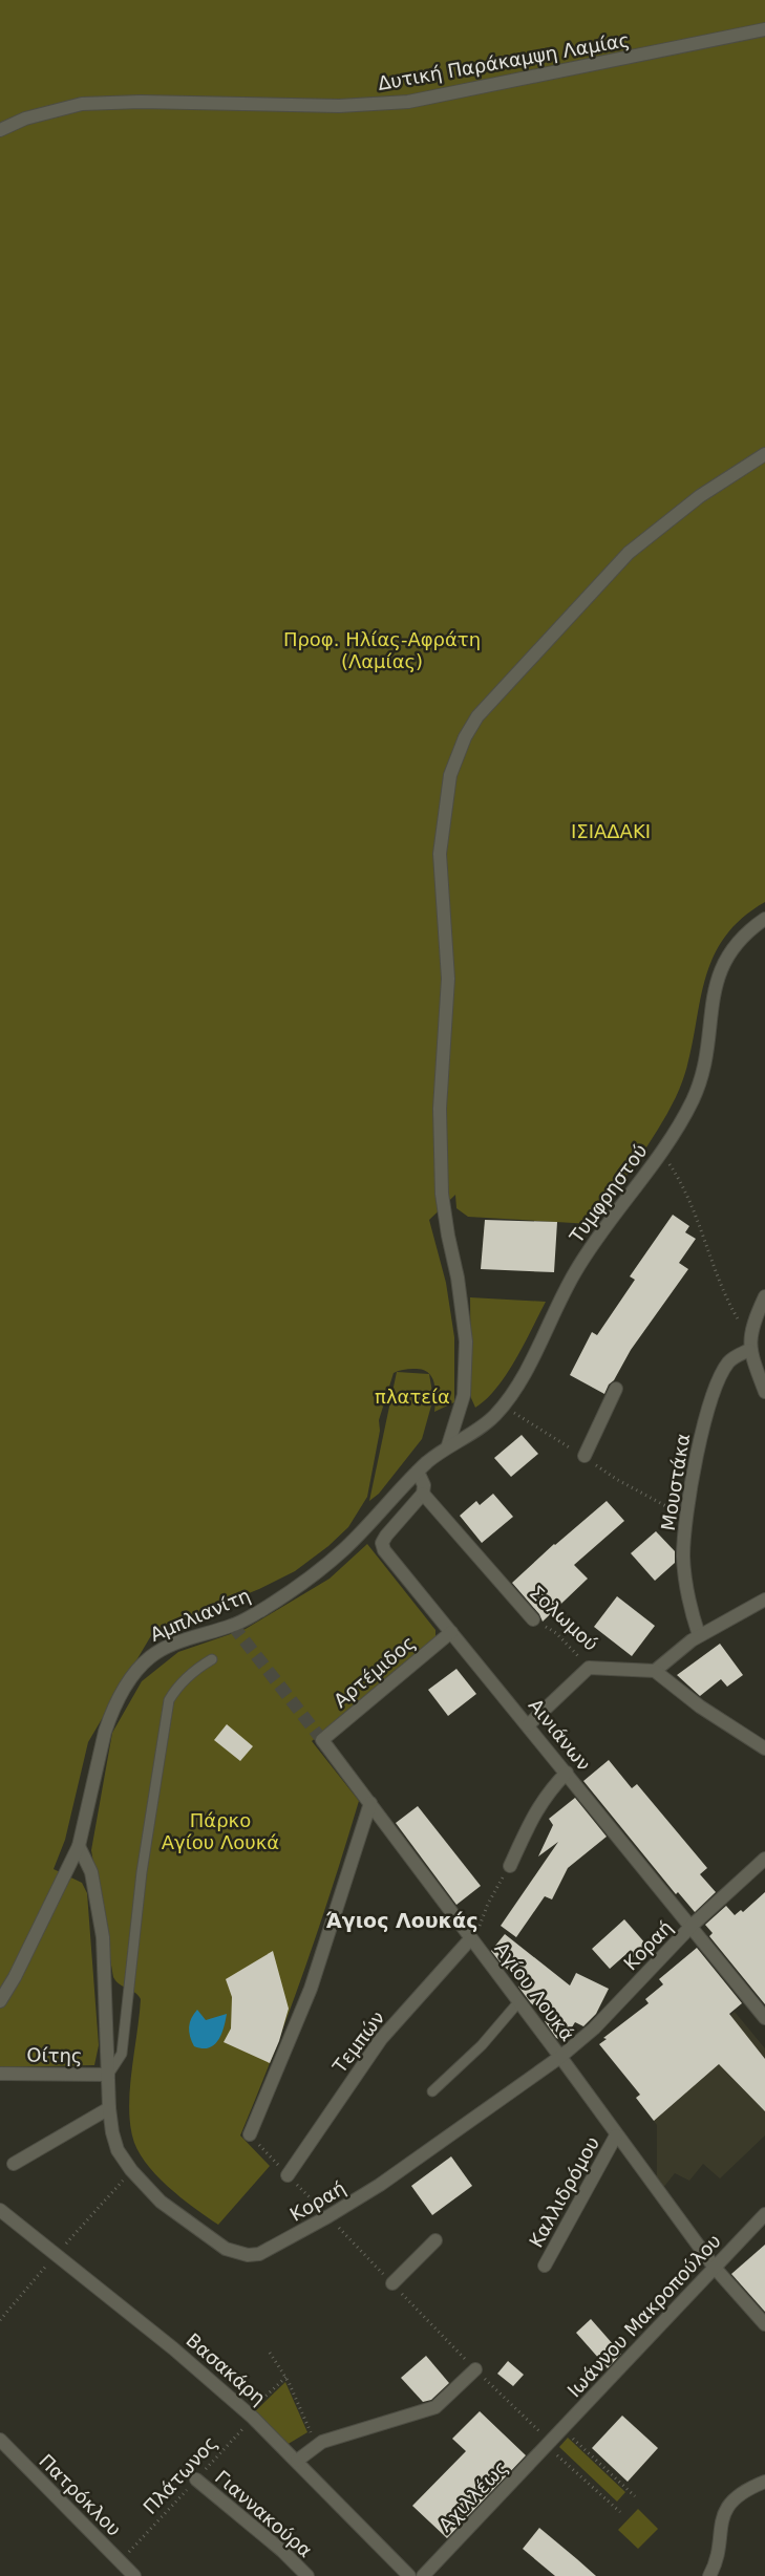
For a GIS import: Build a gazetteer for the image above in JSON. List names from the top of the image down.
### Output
{
  "streets": {
    "street": [
      "Δυτική Παράκαμψη Λαμίας",
      "Τυμφρηστού",
      "Μουστάκα",
      "Αμπλιανίτη",
      "Σολωμού",
      "Αρτέμιδος",
      "Αινιάνων",
      "Κοραή",
      "Αγίου Λουκά",
      "Τεμπών",
      "Οίτης",
      "Καλλιδρόμου",
      "Ιωάννου Μακροπούλου",
      "Βασακάρη",
      "Πατρόκλου",
      "Αχιλλέως",
      "Γιαννακούρα"
    ],
    "path": ["Πλάτωνος"]
  },
  "crossings": [
    ["Τυμφρηστού", "Αμπλιανίτη"],
    ["Αμπλιανίτη", "Κοραή"],
    ["Σολωμού", "Αινιάνων"],
    ["Αρτέμιδος", "Αινιάνων"],
    ["Αρτέμιδος", "Αγίου Λουκά"],
    ["Αινιάνων", "Κοραή"],
    ["Κοραή", "Αγίου Λουκά"],
    ["Κοραή", "Οίτης"],
    ["Αγίου Λουκά", "Τεμπών"],
    ["Αγίου Λουκά", "Καλλιδρόμου"],
    ["Αγίου Λουκά", "Ιωάννου Μακροπούλου"],
    ["Ιωάννου Μακροπούλου", "Αχιλλέως"],
    ["Βασακάρη", "Πλάτωνος"],
    ["Πλάτωνος", "Πατρόκλου"],
    ["Πλάτωνος", "Γιαννακούρα"]
  ],
  "districts": ["Άγιος Λουκάς"],
  "parks": [
    "Προφ. Ηλίας-Αφράτη (Λαμίας)",
    "ΙΣΙΑΔΑΚΙ",
    "πλατεία",
    "Πάρκο Αγίου Λουκά"
  ]
}
